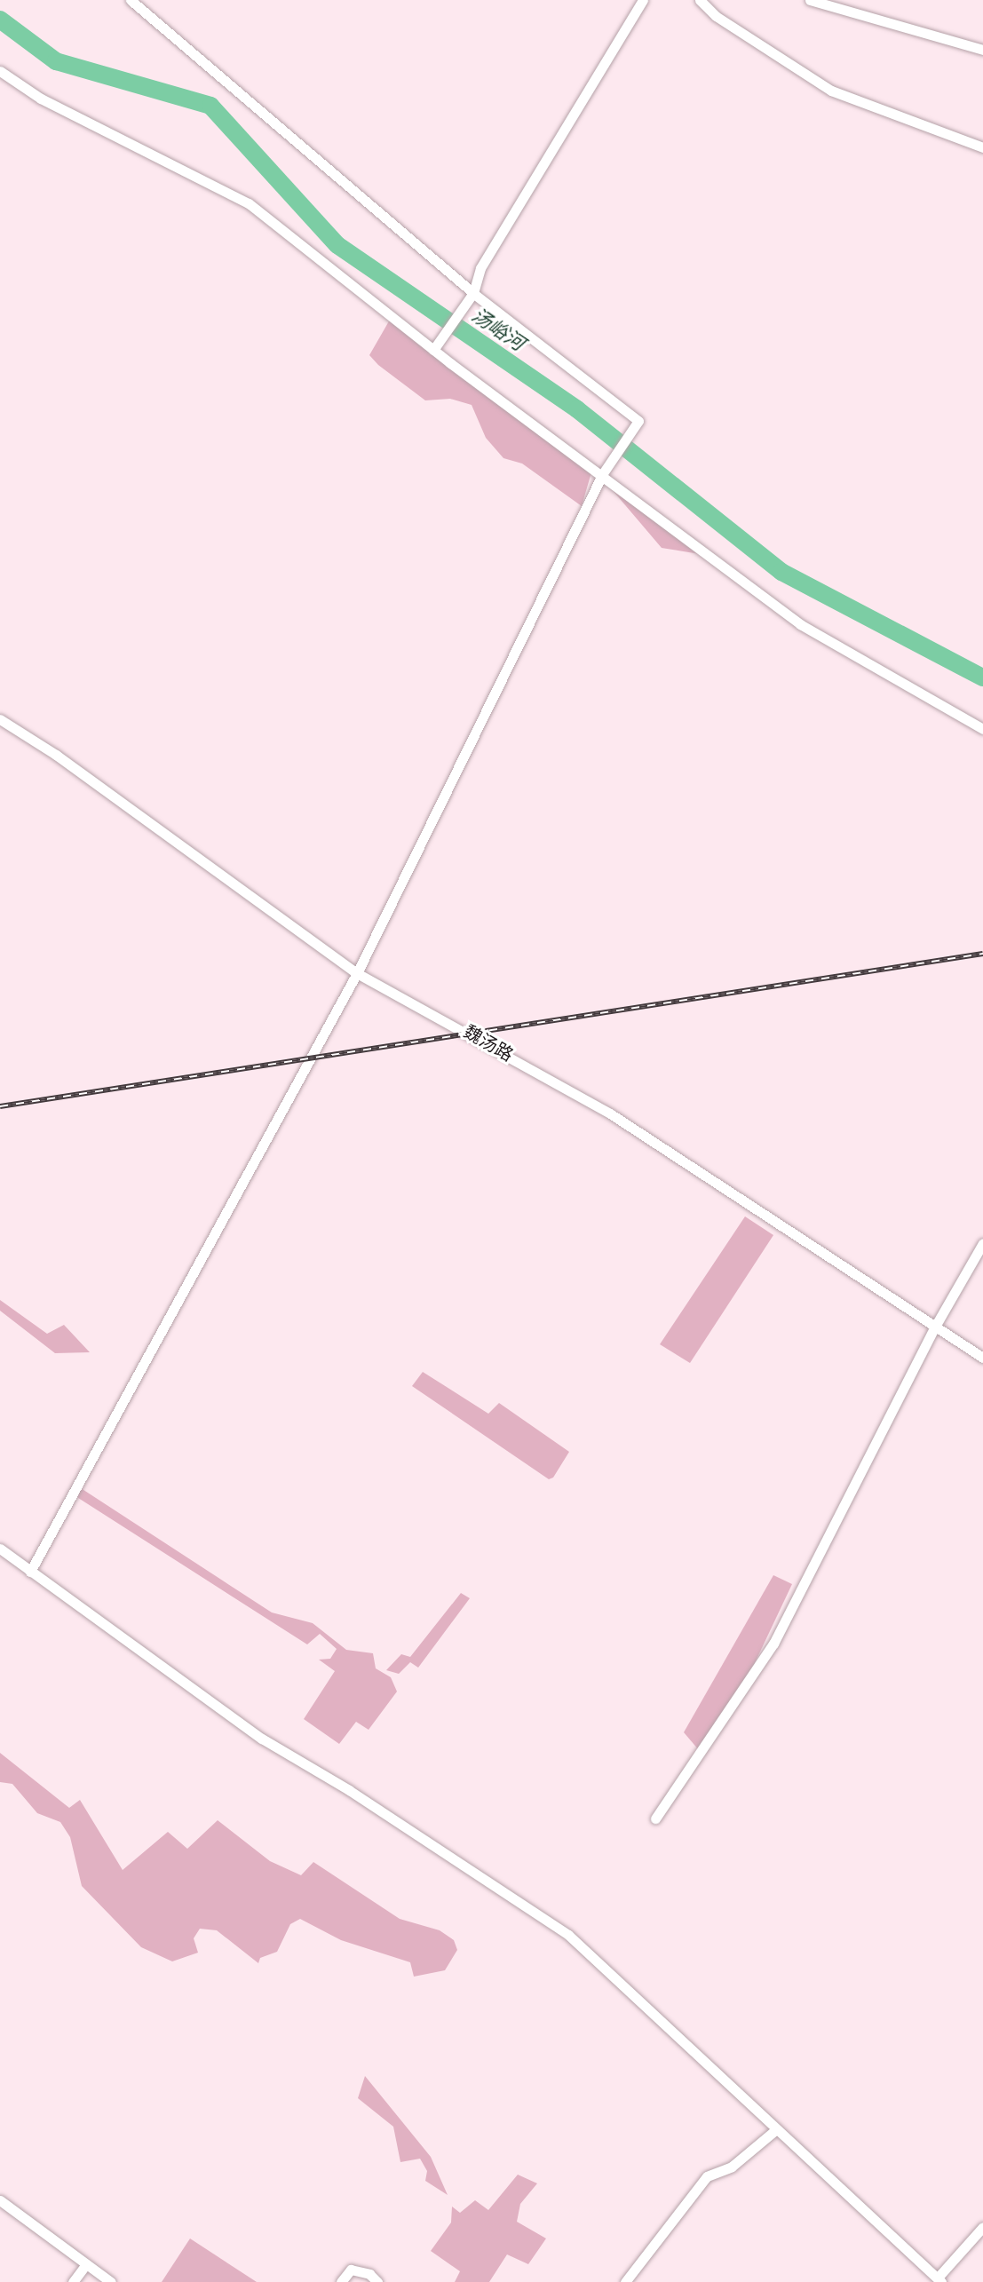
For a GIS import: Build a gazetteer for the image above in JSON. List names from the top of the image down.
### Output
{
  "streets": {
    "street": ["魏汤路"]
  },
  "water": ["汤峪河"]
}
